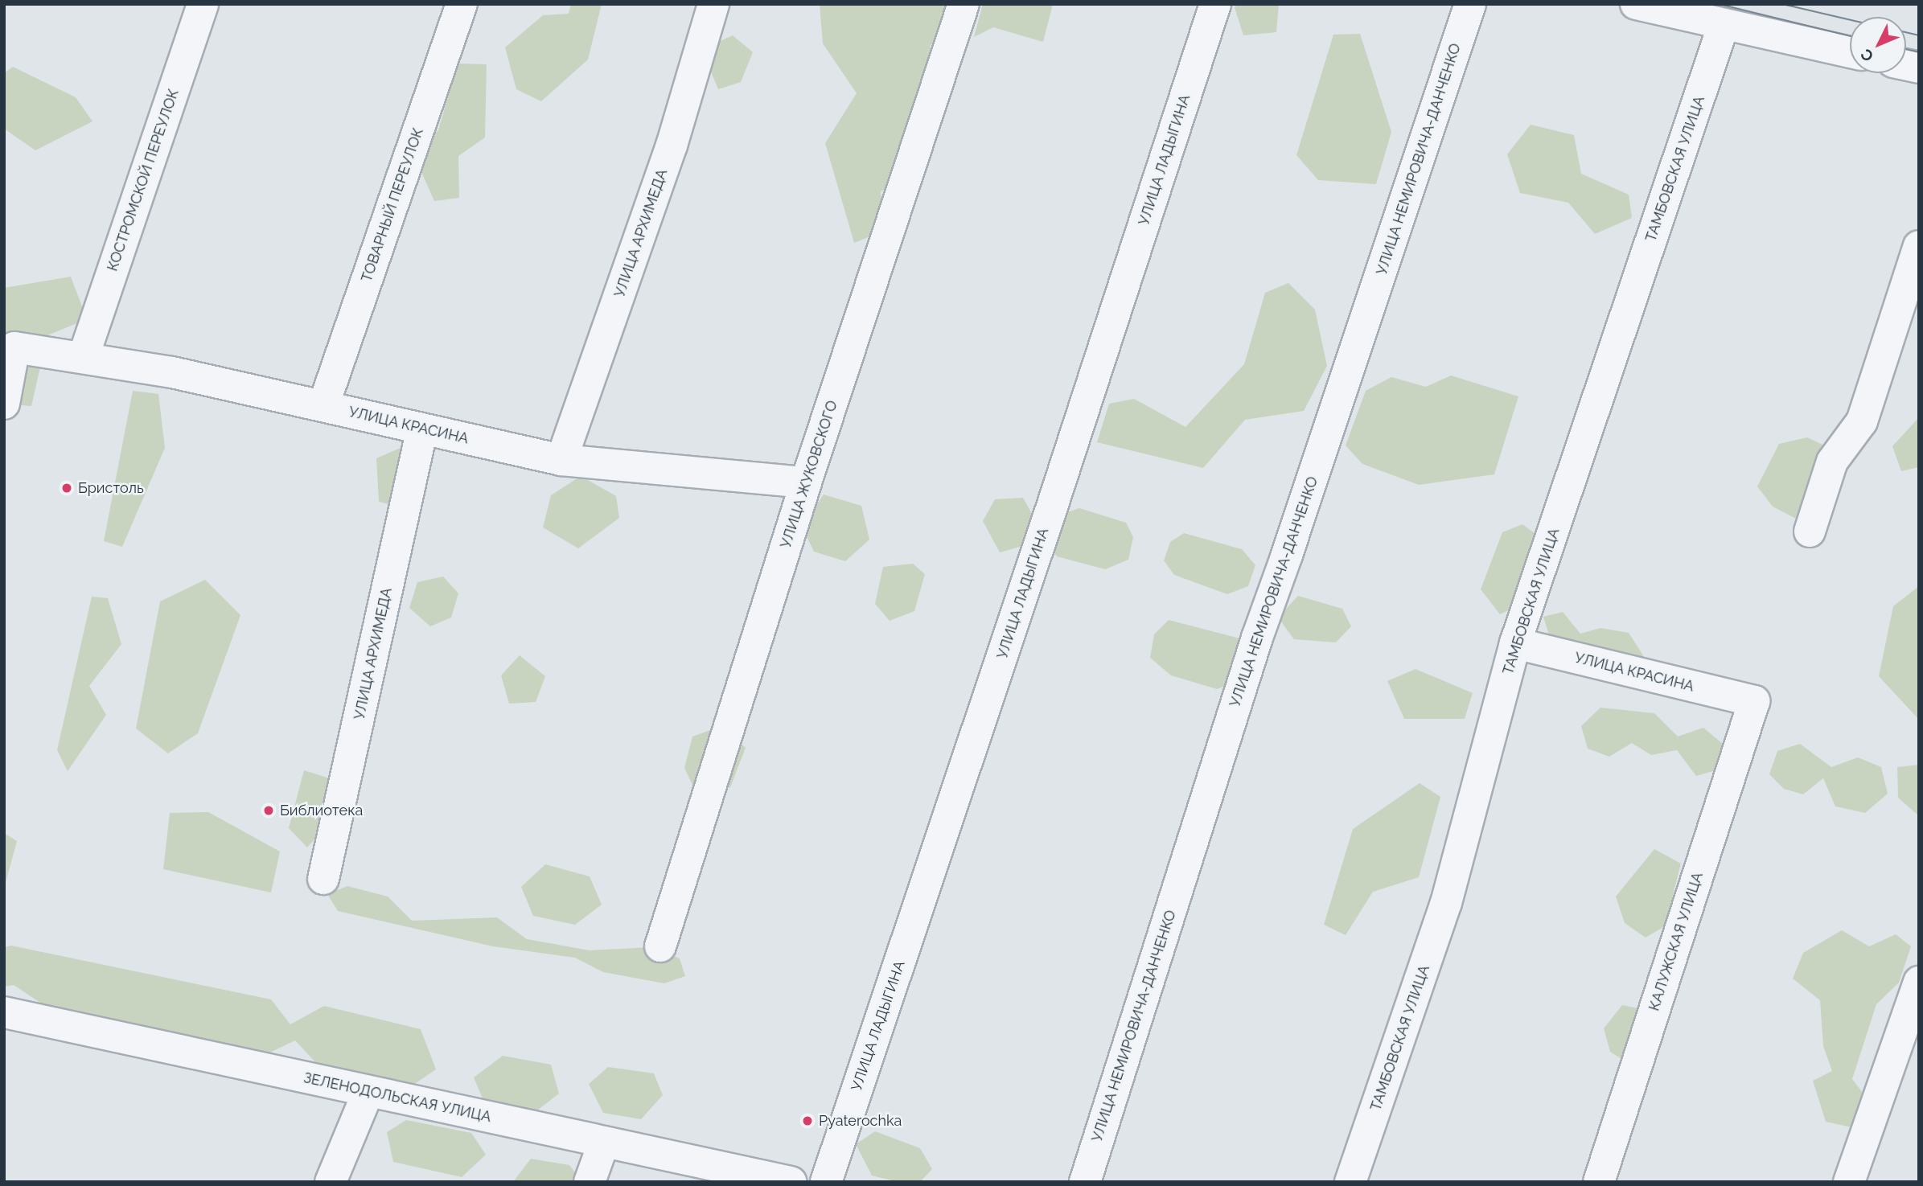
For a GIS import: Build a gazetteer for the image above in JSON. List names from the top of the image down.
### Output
{
  "streets": {
    "street": [
      "УЛИЦА НЕМИРОВИЧА-ДАНЧЕНКО",
      "УЛИЦА ЛАДЫГИНА",
      "ТАМБОВСКАЯ УЛИЦА",
      "КОСТРОМСКОЙ ПЕРЕУЛОК",
      "ТОВАРНЫЙ ПЕРЕУЛОК",
      "УЛИЦА АРХИМЕДА",
      "УЛИЦА КРАСИНА",
      "УЛИЦА ЖУКОВСКОГО",
      "КАЛУЖСКАЯ УЛИЦА",
      "ЗЕЛЕНОДОЛЬСКАЯ УЛИЦА"
    ]
  },
  "crossings": [
    ["ТАМБОВСКАЯ УЛИЦА", "УЛИЦА КРАСИНА"],
    ["КОСТРОМСКОЙ ПЕРЕУЛОК", "УЛИЦА КРАСИНА"],
    ["ТОВАРНЫЙ ПЕРЕУЛОК", "УЛИЦА КРАСИНА"],
    ["УЛИЦА АРХИМЕДА", "УЛИЦА КРАСИНА"],
    ["УЛИЦА КРАСИНА", "УЛИЦА ЖУКОВСКОГО"],
    ["УЛИЦА КРАСИНА", "КАЛУЖСКАЯ УЛИЦА"]
  ],
  "places": ["Бристоль", "Библиотека", "Pyaterochka"],
  "north": "bottom left"
}
